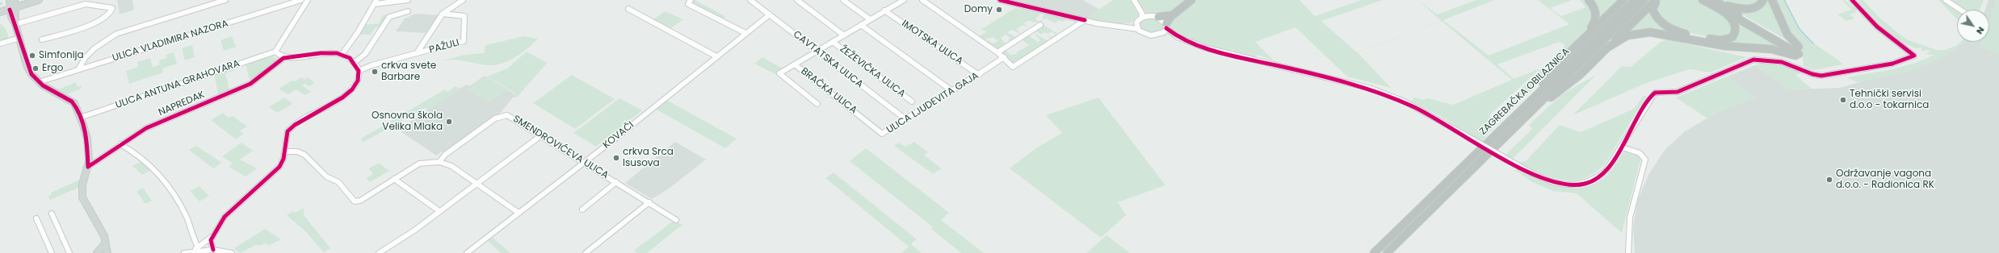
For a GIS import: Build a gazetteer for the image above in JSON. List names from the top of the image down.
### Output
{
  "streets": {
    "highway": ["ZAGREBAČKA OBILAZNICA"],
    "street": [
      "ULICA VLADIMIRA NAZORA",
      "IMOTSKA ULICA",
      "PAŽULI",
      "CAVTATSKA ULICA",
      "ŽEŽEVIČKA ULICA",
      "ULICA ANTUNA GRAHOVARA",
      "BRAČKA ULICA",
      "ULICA LJUDEVITA GAJA",
      "NAPREDAK",
      "KOVAČI",
      "SMENDROVIĆEVA ULICA"
    ]
  },
  "crossings": [
    ["IMOTSKA ULICA", "ULICA LJUDEVITA GAJA"],
    ["CAVTATSKA ULICA", "ULICA LJUDEVITA GAJA"],
    ["CAVTATSKA ULICA", "KOVAČI"],
    ["BRAČKA ULICA", "ULICA LJUDEVITA GAJA"],
    ["KOVAČI", "SMENDROVIĆEVA ULICA"]
  ],
  "places": [
    "Domy",
    "Simfonija",
    "Ergo",
    "crkva svete Barbare",
    "Tehnički servisi d.o.o - tokarnica",
    "Osnovna škola Velika Mlaka",
    "crkva Srca Isusova",
    "Održavanje vagona d.o.o. - Radionica RK"
  ],
  "north": "bottom right"
}
